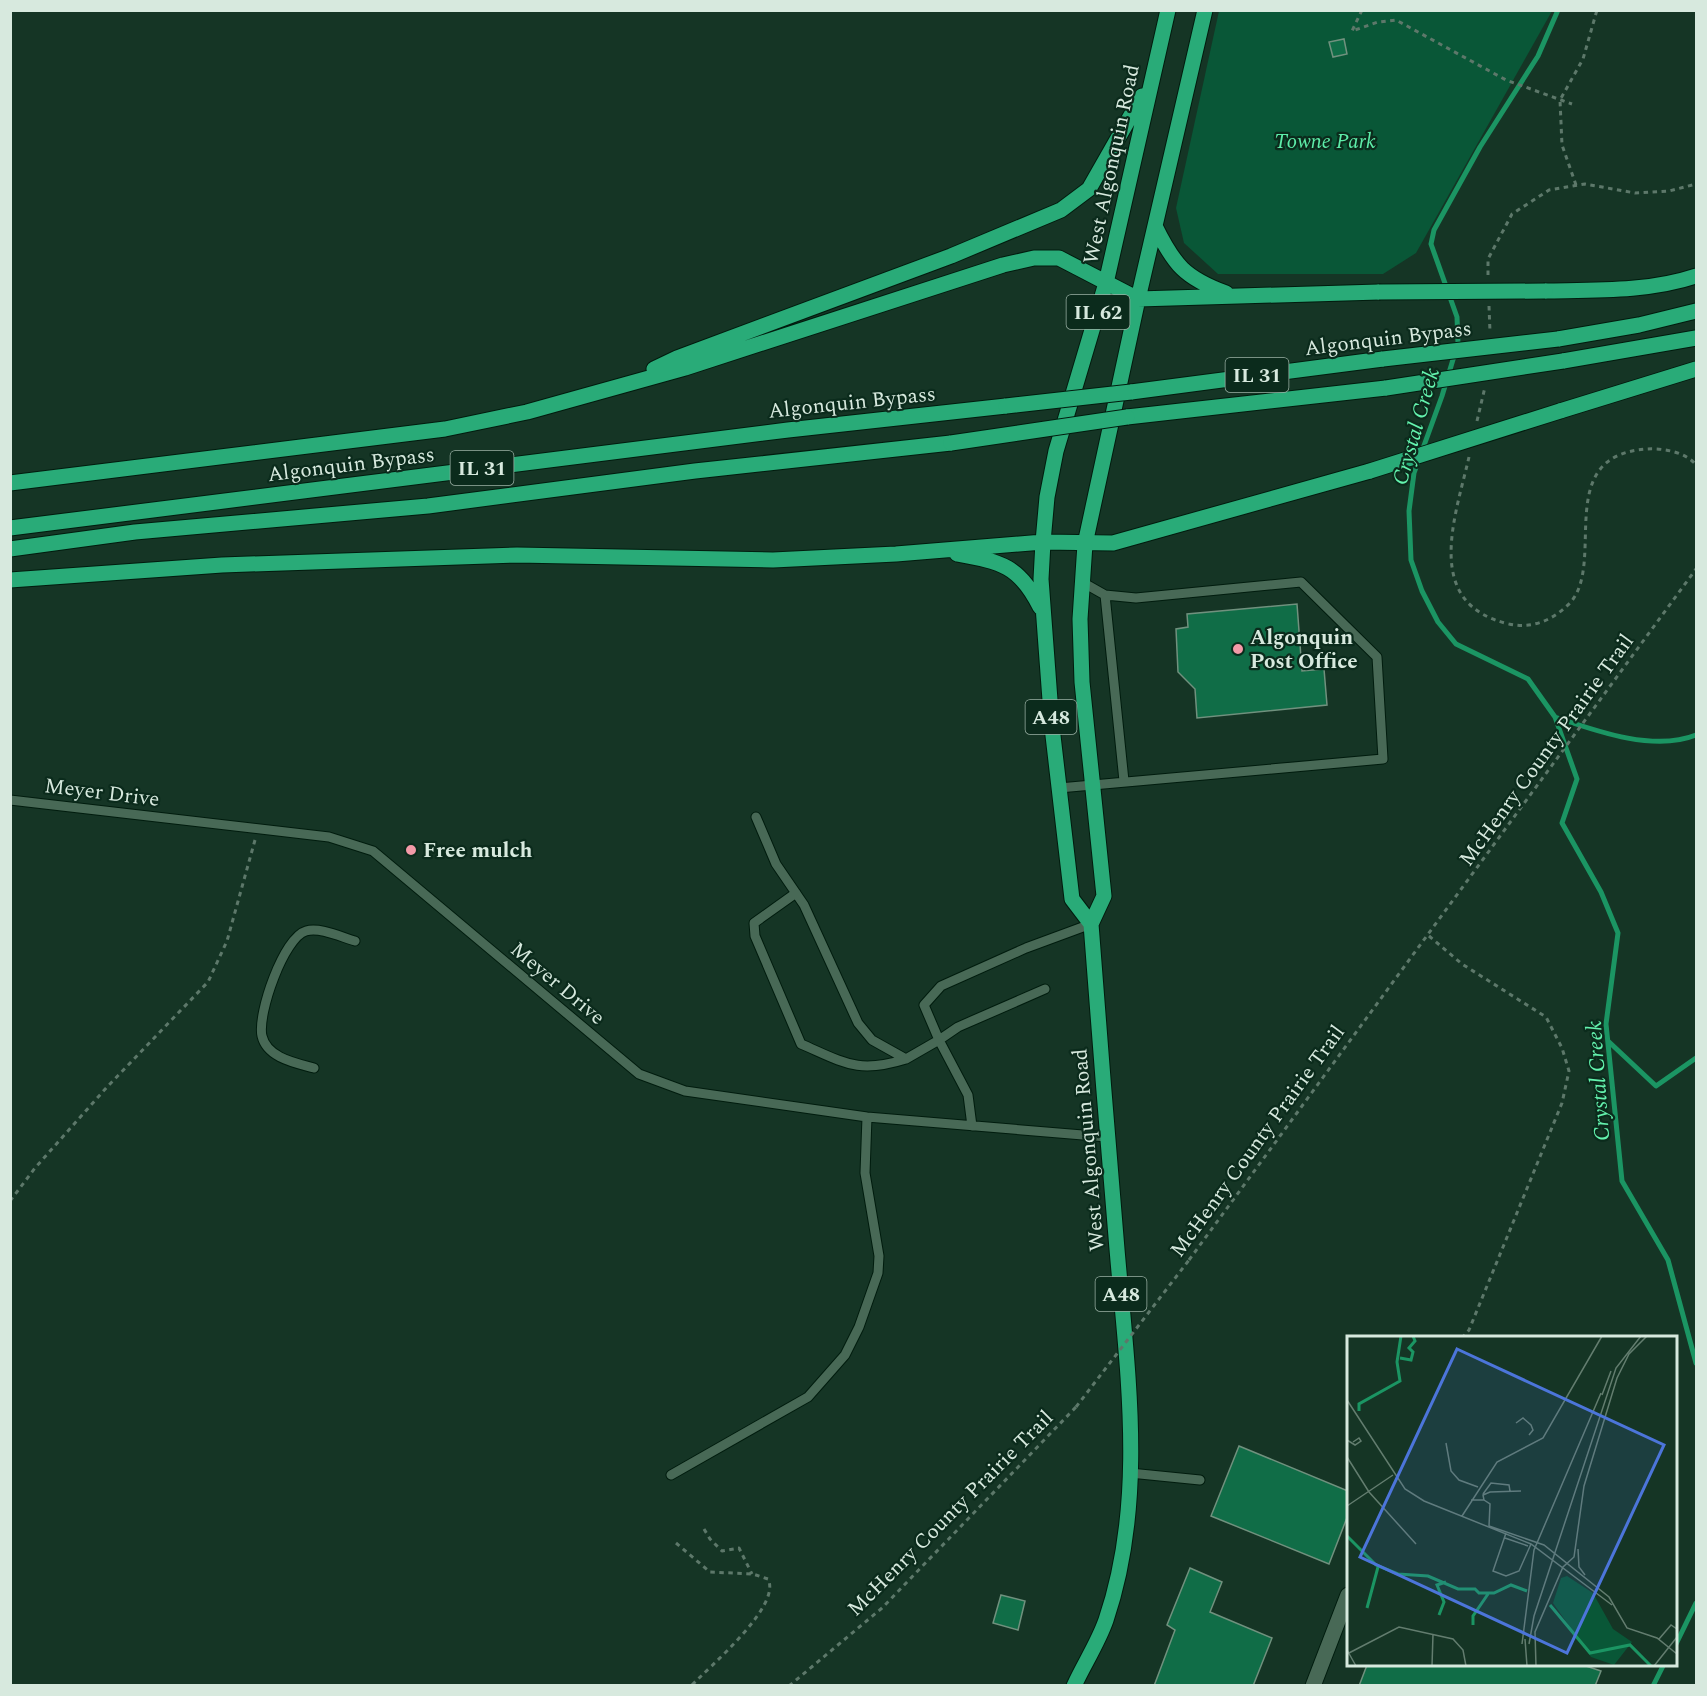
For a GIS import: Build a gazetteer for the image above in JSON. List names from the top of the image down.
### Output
{
  "streets": {
    "main road": [
      "West Algonquin Road",
      "IL 62",
      "Algonquin Bypass",
      "IL 31",
      "A48"
    ],
    "lane": ["Meyer Drive"],
    "path": ["McHenry County Prairie Trail"]
  },
  "crossings": [
    ["West Algonquin Road", "Meyer Drive"]
  ],
  "water": ["Crystal Creek"],
  "parks": ["Towne Park"],
  "places": ["Algonquin Post Office", "Free mulch"]
}
